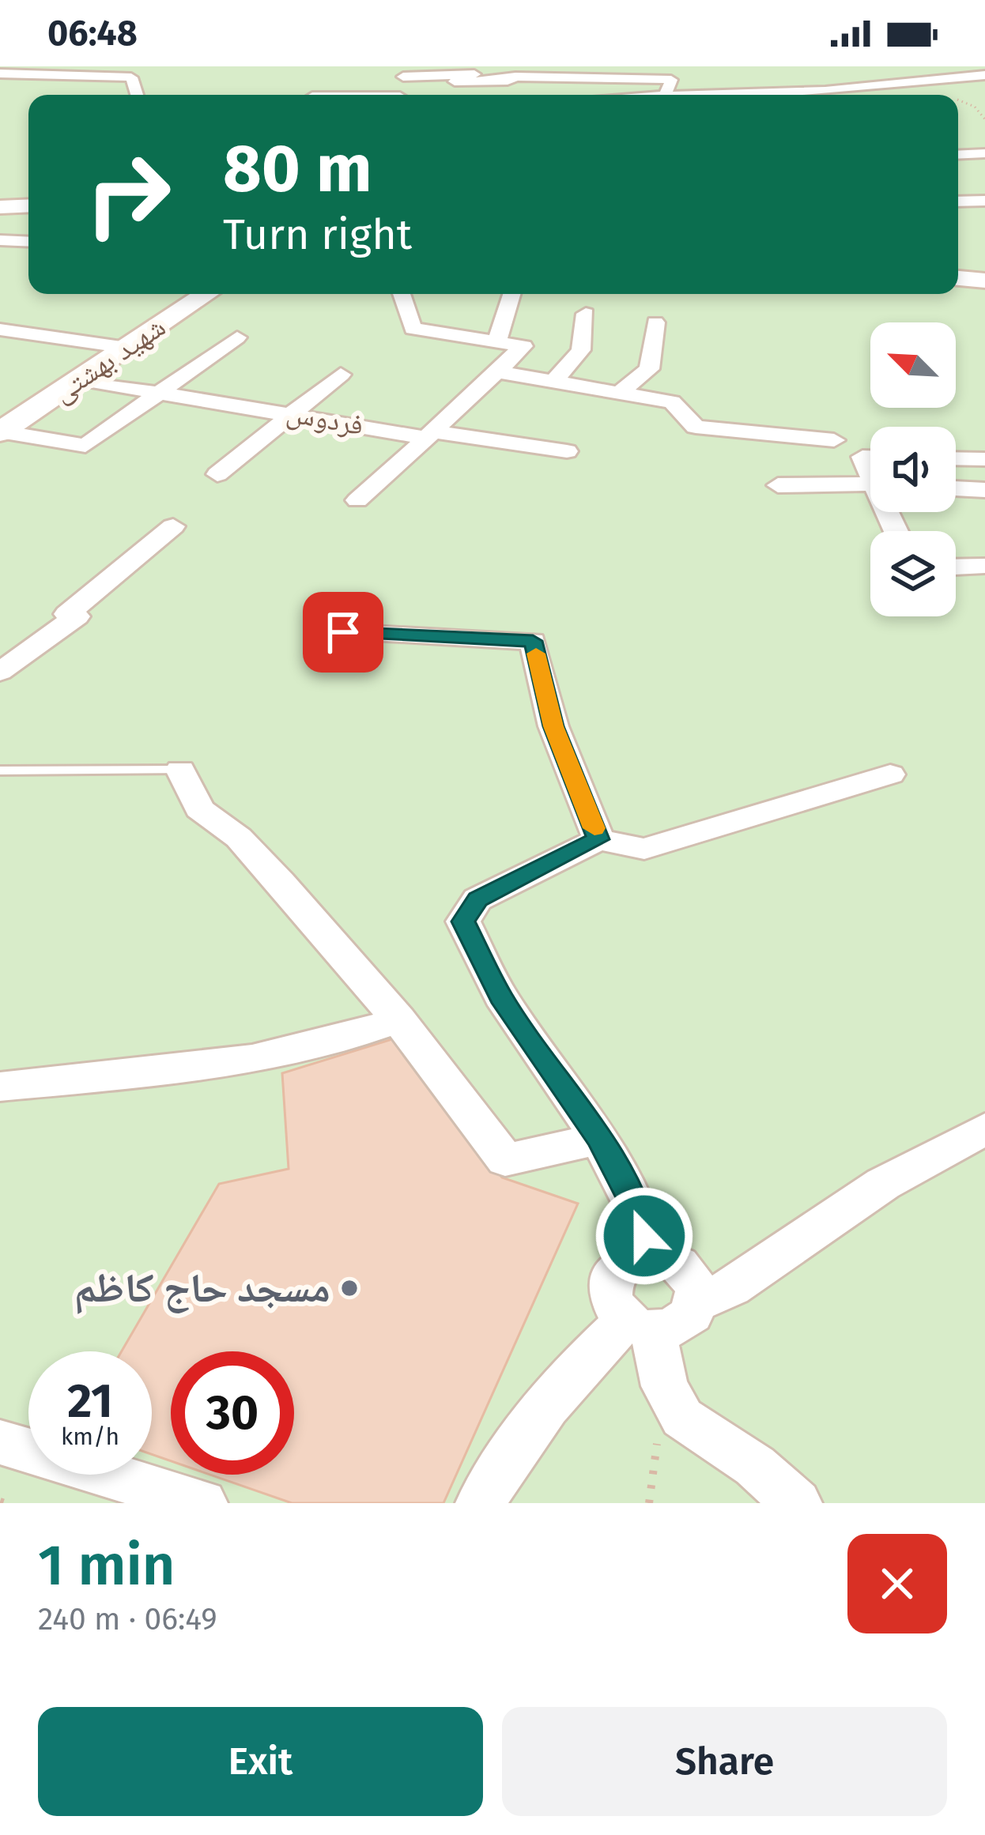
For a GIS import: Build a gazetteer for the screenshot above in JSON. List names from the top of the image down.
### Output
{
  "streets": {
    "street": ["شهید بهشتی", "فردوس"]
  },
  "crossings": [
    ["شهید بهشتی", "فردوس"]
  ],
  "places": ["مسجد حاج کاظم"],
  "north": "top left",
  "page": {
    "status": "06:48",
    "turn": ["80 m", "Turn right"],
    "speed": "21 km/h",
    "limit": "30",
    "heading": ["1 min", "240 m · 06:49"],
    "buttons": ["Exit", "Share"]
  }
}
